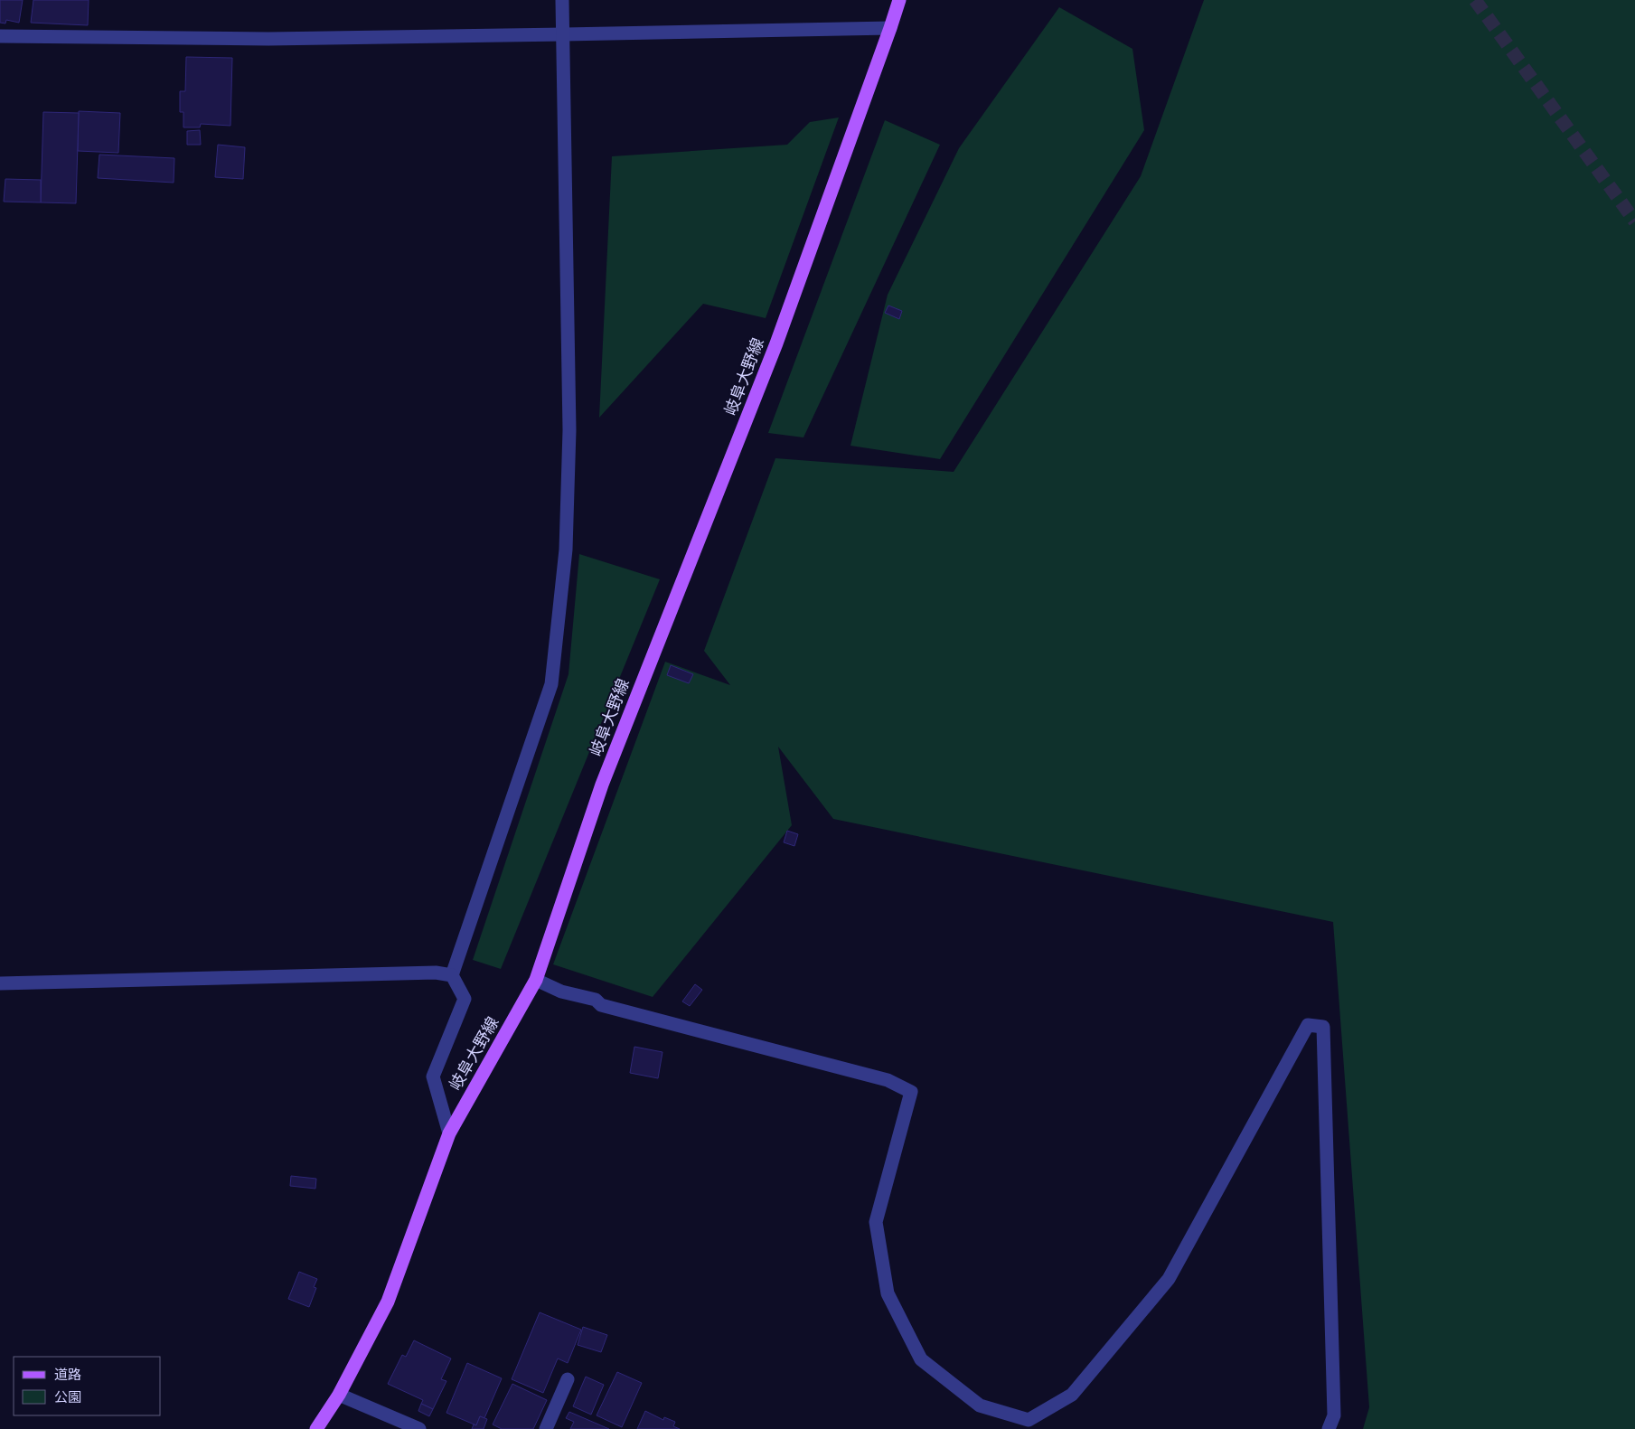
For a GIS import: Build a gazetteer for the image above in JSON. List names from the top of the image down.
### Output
{
  "streets": {
    "main road": ["岐阜大野線"]
  },
  "legend": ["道路", "公園"]
}
